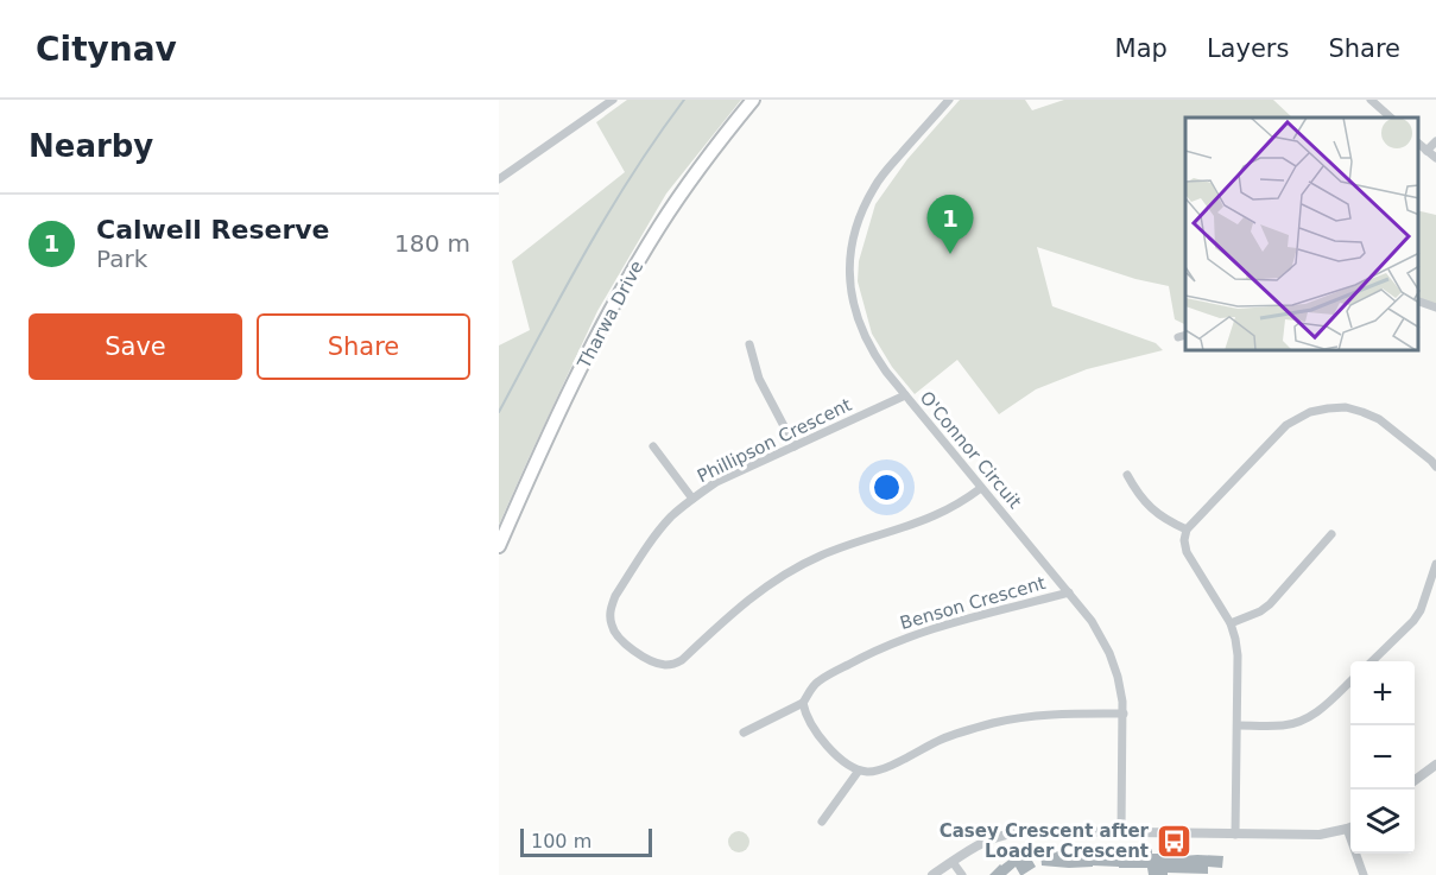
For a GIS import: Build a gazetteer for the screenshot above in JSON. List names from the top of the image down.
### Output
{
  "streets": {
    "main road": ["Tharwa Drive"],
    "street": ["Phillipson Crescent", "O'Connor Circuit", "Benson Crescent"]
  },
  "crossings": [
    ["Phillipson Crescent", "O'Connor Circuit"],
    ["O'Connor Circuit", "Benson Crescent"]
  ],
  "places": {
    "bus stop": ["Casey Crescent after Loader Crescent"]
  },
  "scale_bar": "100 m",
  "page": {
    "header": "Citynav",
    "nav": ["Map", "Layers", "Share"],
    "heading": "Nearby",
    "list": [
      {
        "mark": "1",
        "name": "Calwell Reserve",
        "note": "Park",
        "value": "180 m"
      }
    ],
    "pins": "1",
    "buttons": ["Save", "Share"],
    "map_buttons": ["+", "−"],
    "scale": "100 m"
  }
}
